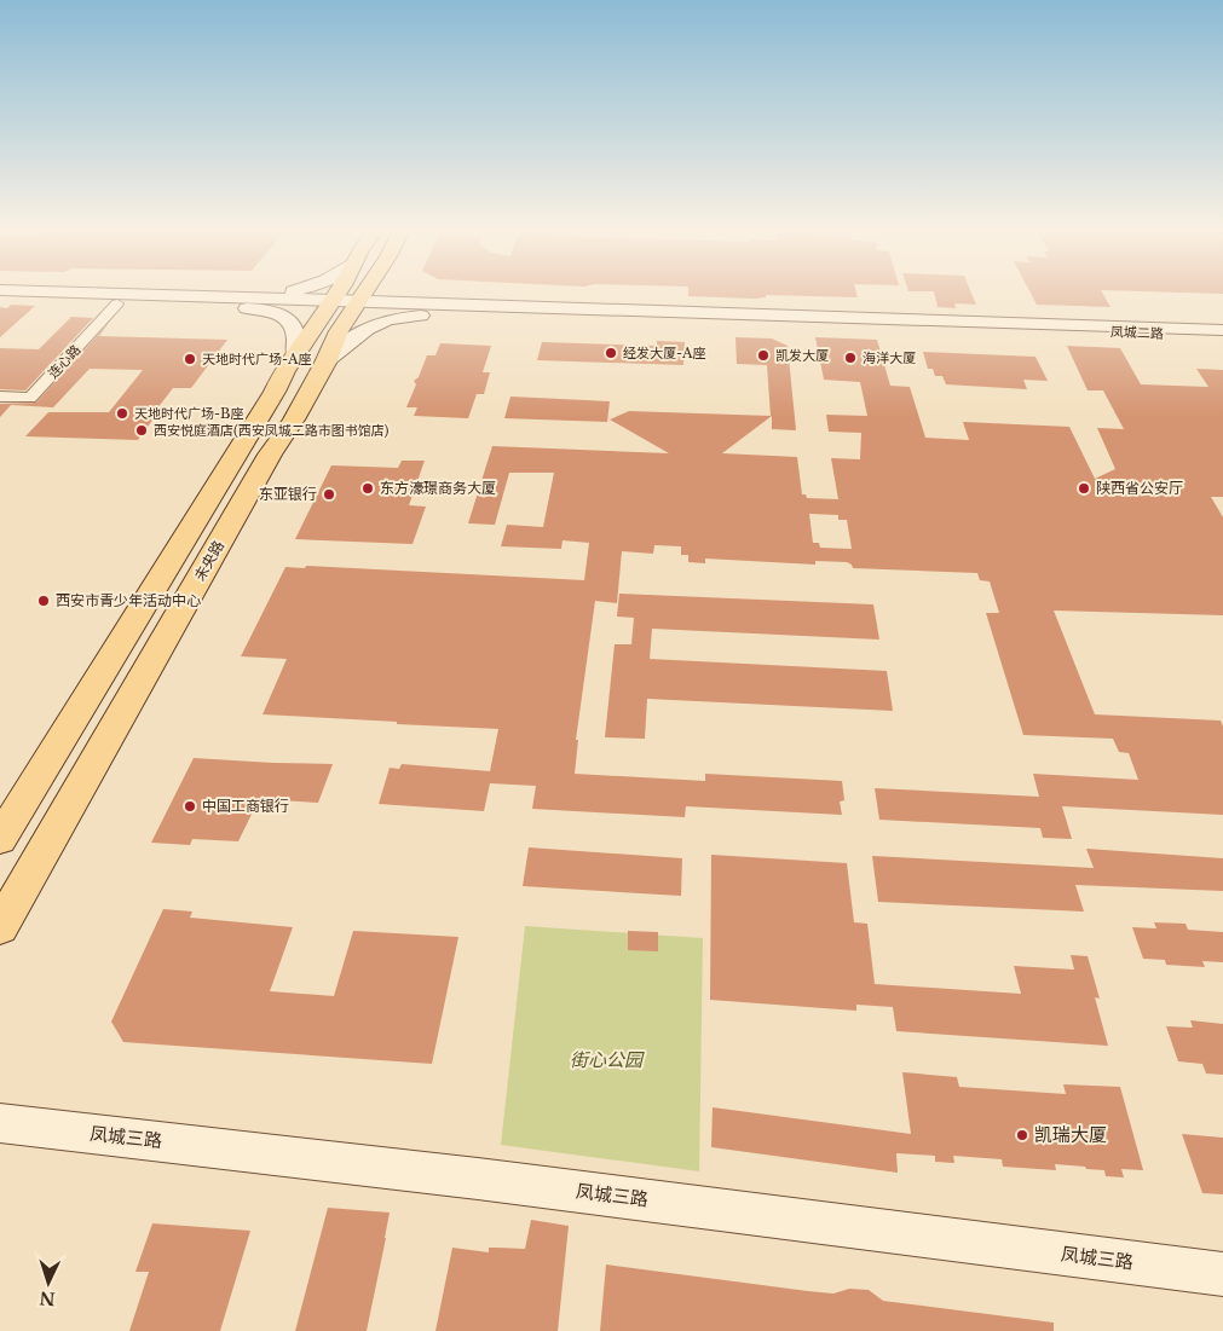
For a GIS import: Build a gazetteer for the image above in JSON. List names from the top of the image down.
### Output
{
  "streets": {
    "main road": ["凤城二路", "未央路", "凤城三路"],
    "street": ["连心路"]
  },
  "crossings": [
    ["凤城二路", "连心路"],
    ["凤城二路", "未央路"]
  ],
  "parks": ["街心公园"],
  "places": [
    "经发大厦-A座",
    "凯发大厦",
    "海洋大厦",
    "天地时代广场-A座",
    "天地时代广场-B座",
    "西安悦庭酒店(西安凤城二路市图书馆店)",
    "东方濠璟商务大厦",
    "陕西省公安厅",
    "东亚银行",
    "西安市青少年活动中心",
    "中国工商银行",
    "凯瑞大厦"
  ],
  "north": "bottom"
}
